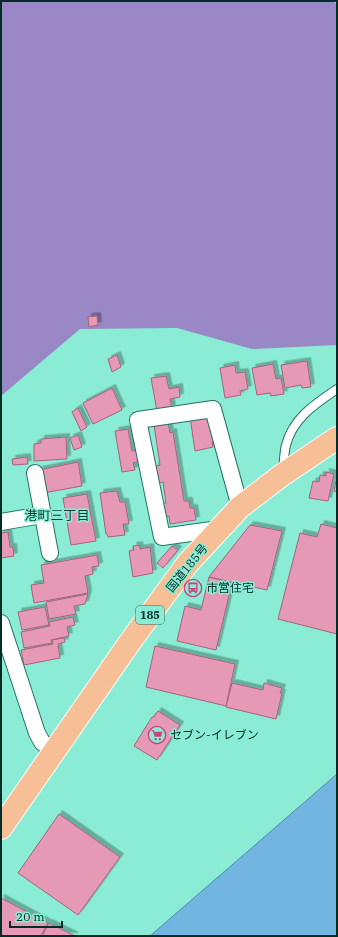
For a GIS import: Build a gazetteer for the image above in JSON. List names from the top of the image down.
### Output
{
  "streets": {
    "highway": ["国道185号", "185"]
  },
  "districts": ["港町三丁目"],
  "places": {
    "bus stop": ["市営住宅"],
    "supermarket": ["セブン-イレブン"]
  },
  "scale_bar": "20 m"
}
